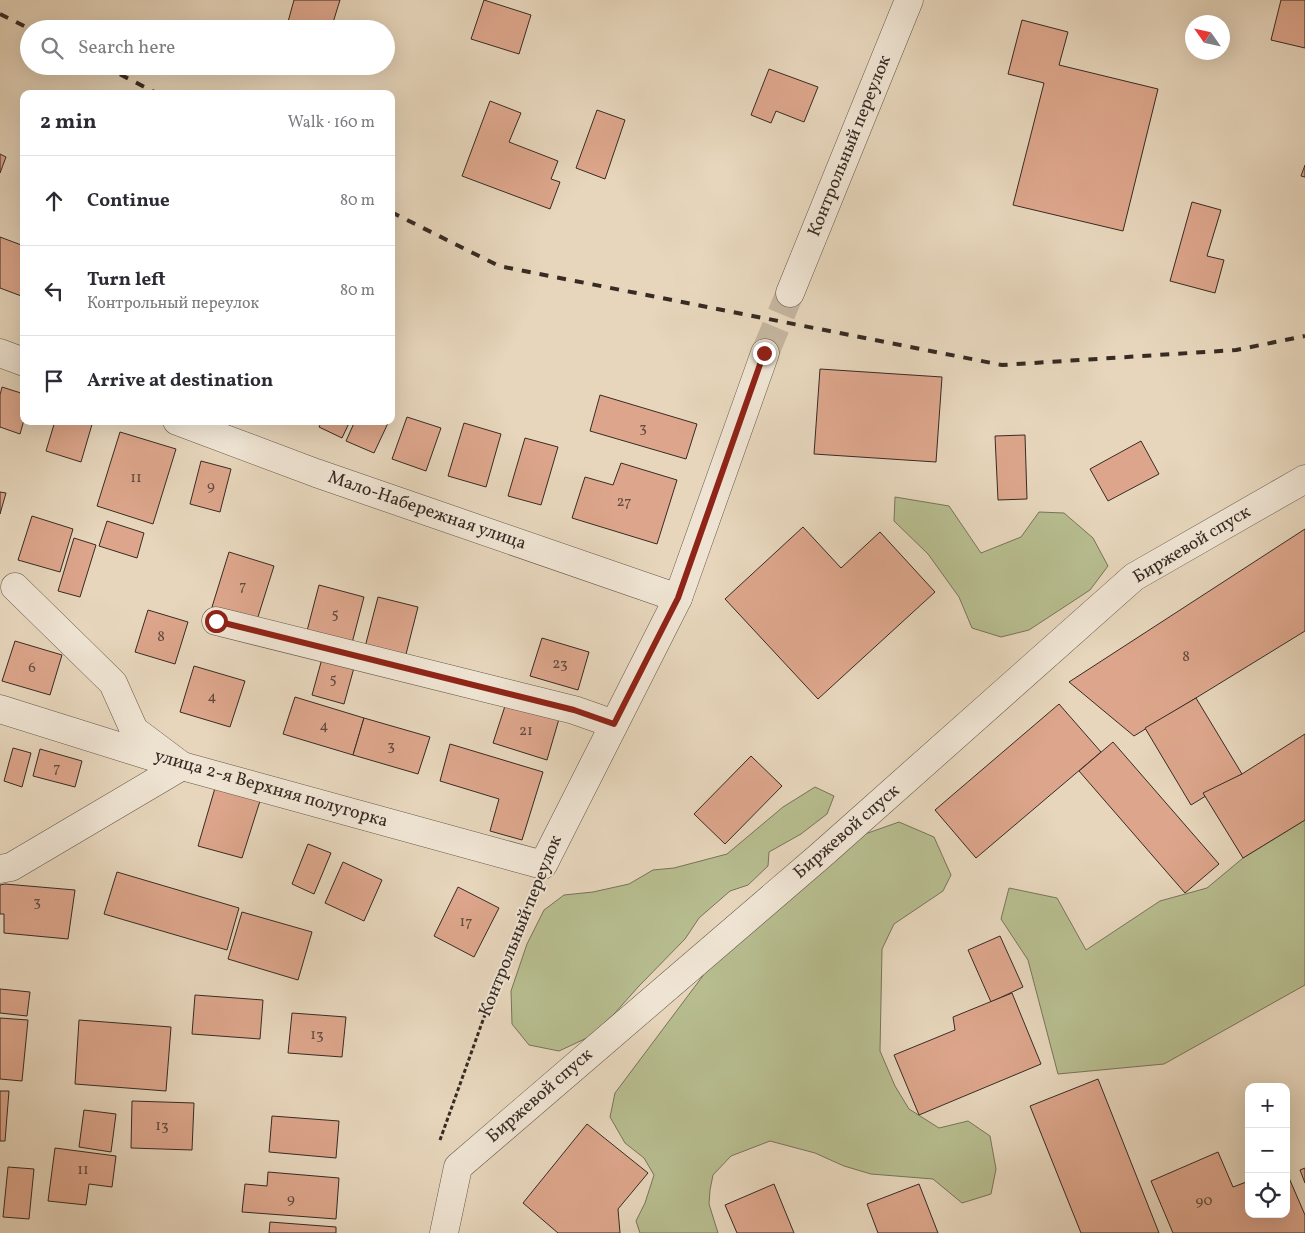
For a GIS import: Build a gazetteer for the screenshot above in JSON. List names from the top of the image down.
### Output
{
  "streets": {
    "street": [
      "Контрольный переулок",
      "Мало-Набережная улица",
      "Биржевой спуск",
      "улица 2-я Верхняя полугорка"
    ]
  },
  "crossings": [
    ["Контрольный переулок", "Мало-Набережная улица"],
    ["Контрольный переулок", "улица 2-я Верхняя полугорка"]
  ],
  "house_numbers": [
    "3",
    "11",
    "9",
    "27",
    "7",
    "5",
    "8",
    "8",
    "23",
    "6",
    "5",
    "4",
    "4",
    "21",
    "3",
    "7",
    "3",
    "17",
    "13",
    "13",
    "11",
    "9",
    "90"
  ],
  "north": "top left",
  "page": {
    "search": "Search here",
    "heading": ["2 min", "Walk · 160 m"],
    "list": [
      ["Continue", "80 m"],
      ["Turn left", "Контрольный переулок", "80 m"],
      "Arrive at destination"
    ],
    "map_buttons": ["+", "−"]
  }
}
